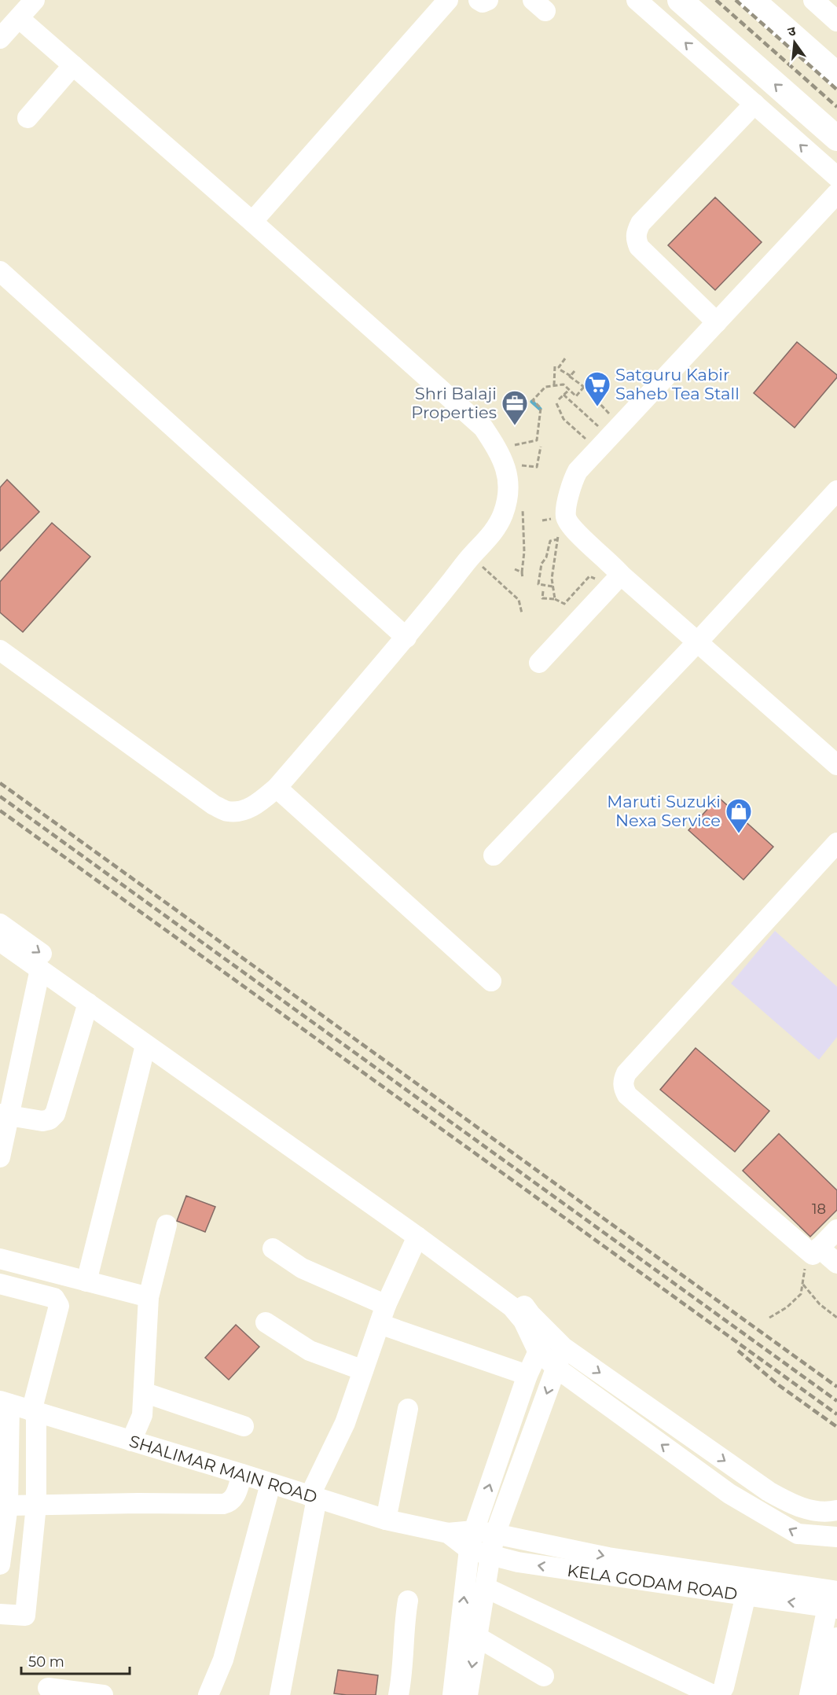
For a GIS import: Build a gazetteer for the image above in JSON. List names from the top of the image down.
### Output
{
  "streets": {
    "street": ["SHALIMAR MAIN ROAD", "KELA GODAM ROAD"]
  },
  "crossings": [
    ["SHALIMAR MAIN ROAD", "KELA GODAM ROAD"]
  ],
  "places": {
    "supermarket": ["Satguru Kabir Saheb Tea Stall"],
    "office": ["Shri Balaji Properties"],
    "shop": ["Maruti Suzuki Nexa Service"]
  },
  "house_numbers": ["18"],
  "scale_bar": "50 m",
  "north": "top"
}
